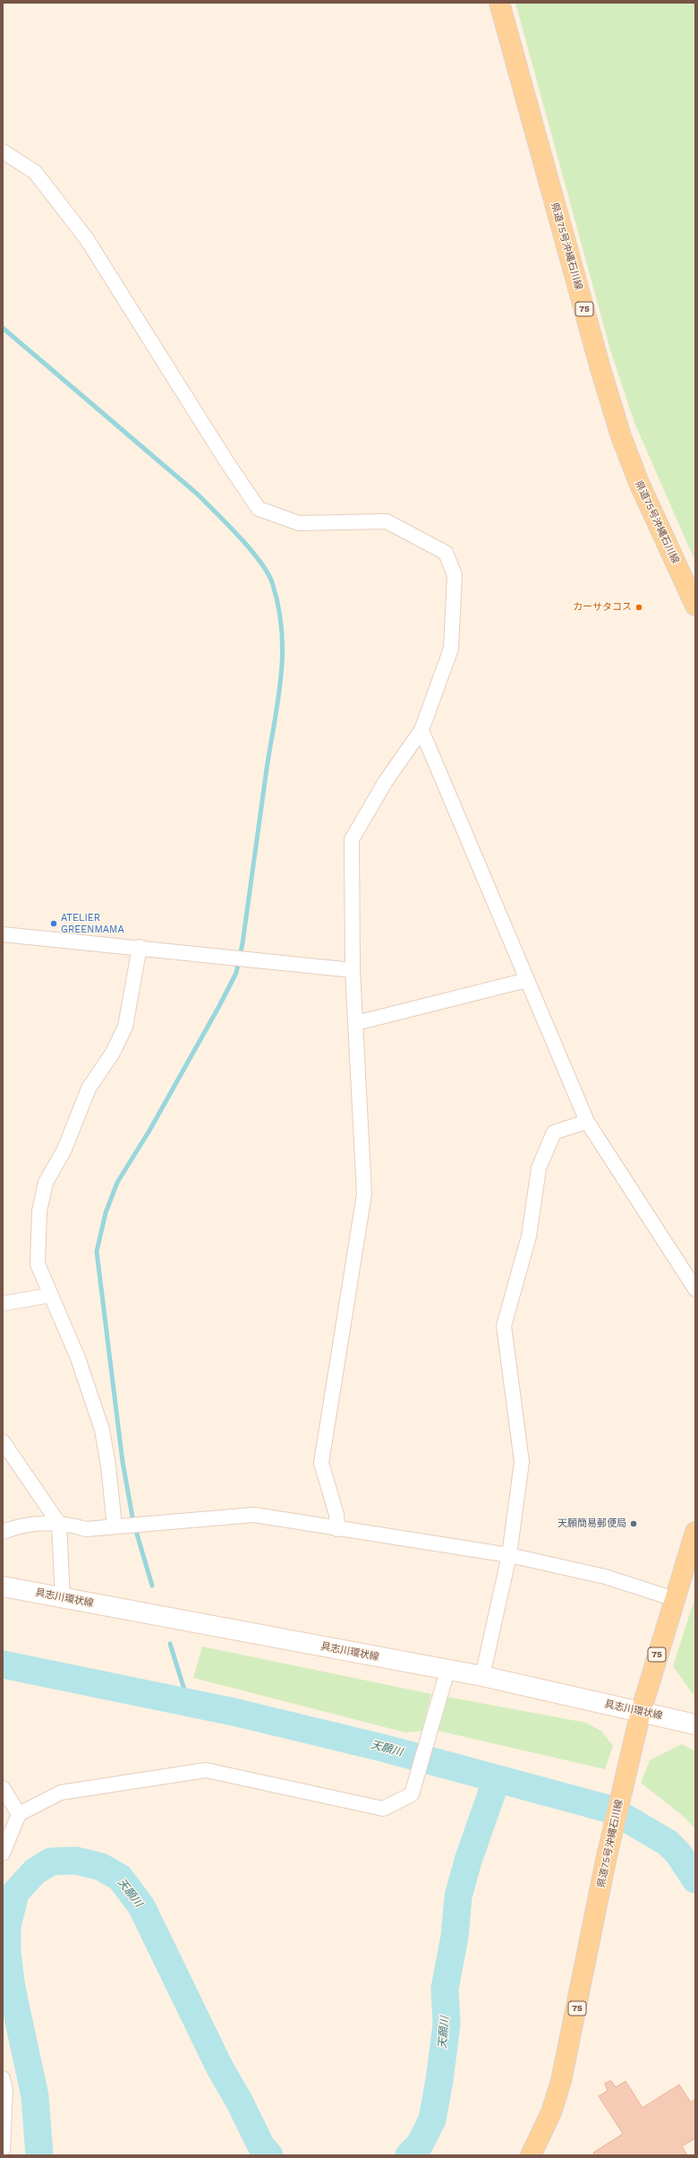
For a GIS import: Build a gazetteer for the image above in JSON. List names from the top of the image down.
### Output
{
  "streets": {
    "main road": ["県道75号沖縄石川線", "75", "具志川環状線"]
  },
  "crossings": [
    ["県道75号沖縄石川線", "具志川環状線"]
  ],
  "water": ["天願川"],
  "places": ["カーサタコス", "ATELIER GREENMAMA", "天願簡易郵便局"]
}
